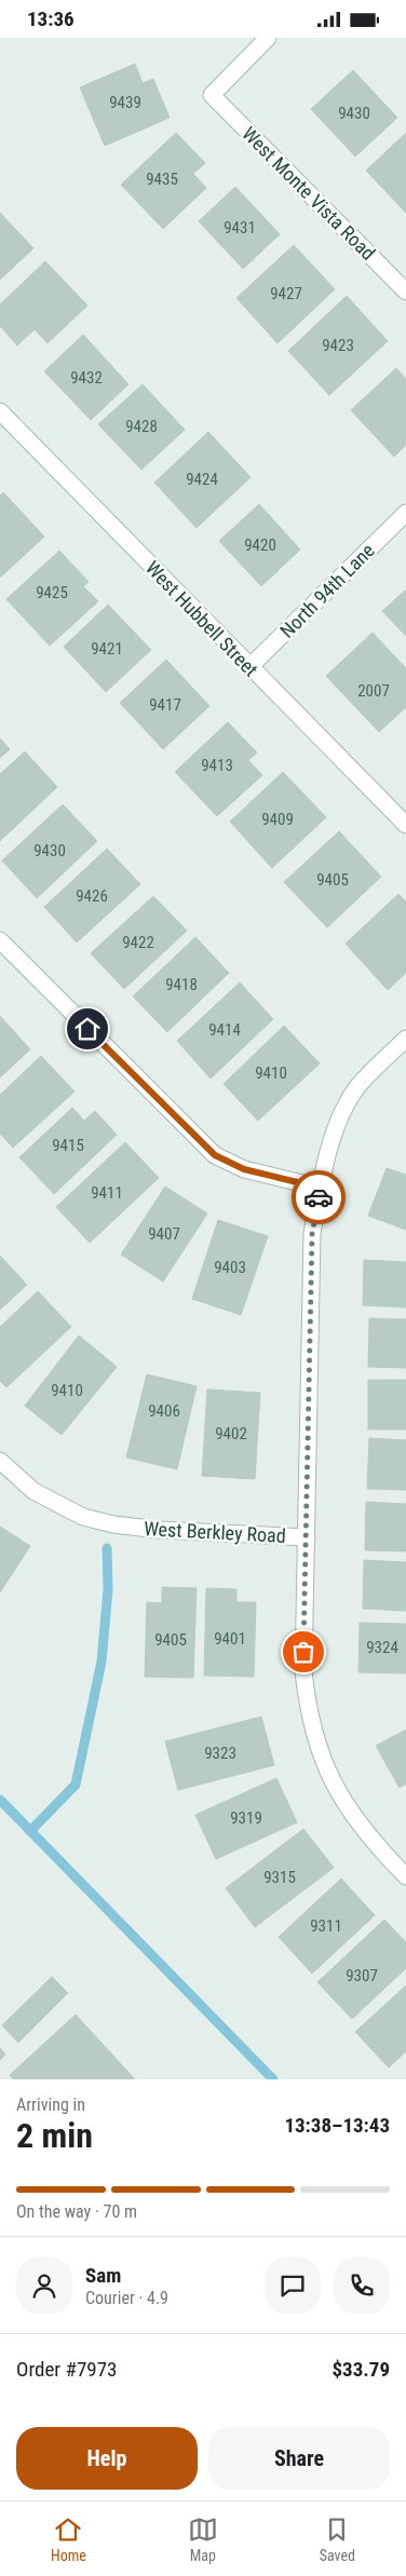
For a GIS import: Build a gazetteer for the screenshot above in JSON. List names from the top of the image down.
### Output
{
  "streets": {
    "street": [
      "West Monte Vista Road",
      "North 94th Lane",
      "West Hubbell Street",
      "West Berkley Road"
    ]
  },
  "crossings": [
    ["North 94th Lane", "West Hubbell Street"]
  ],
  "house_numbers": [
    "9439",
    "9430",
    "9435",
    "9431",
    "9427",
    "9423",
    "9432",
    "9428",
    "9424",
    "9420",
    "9425",
    "9421",
    "2007",
    "9417",
    "9413",
    "9409",
    "9430",
    "9405",
    "9426",
    "9422",
    "9418",
    "9414",
    "9410",
    "9415",
    "9411",
    "9407",
    "9403",
    "9410",
    "9406",
    "9402",
    "9401",
    "9405",
    "9324",
    "9323",
    "9319",
    "9315",
    "9311",
    "9307"
  ],
  "page": {
    "status": "13:36",
    "heading": ["2 min", "Arriving in", "13:38–13:43"],
    "panel": [
      "Sam",
      "Courier · 4.9",
      "Order #7973",
      "$33.79"
    ],
    "bar": "On the way · 70 m",
    "buttons": ["Help", "Share"],
    "tabs": ["Home", "Map", "Saved"]
  }
}
